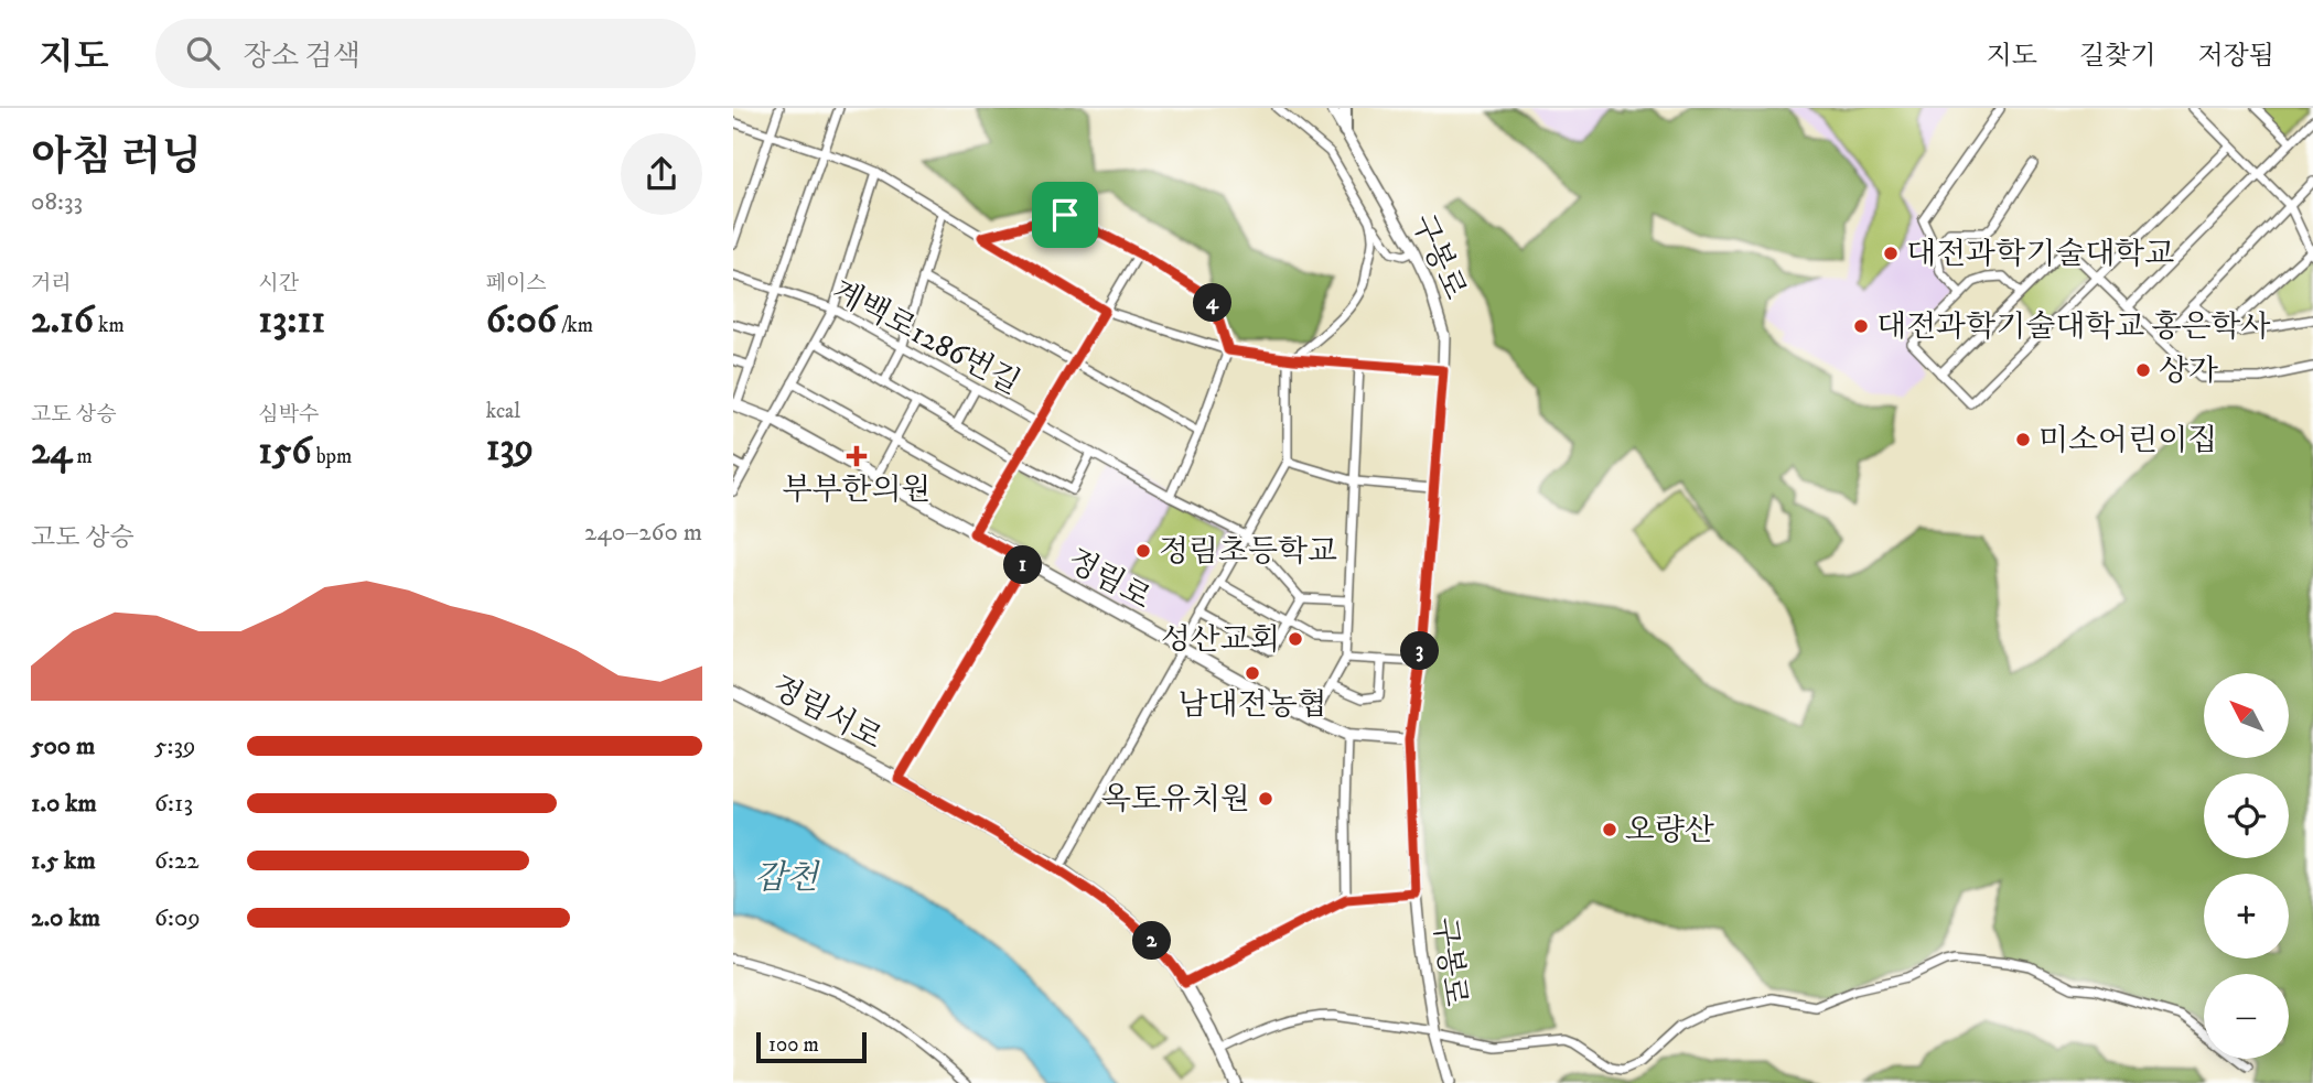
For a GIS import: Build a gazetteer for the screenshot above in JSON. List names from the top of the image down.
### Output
{
  "streets": {
    "main road": ["정림로", "정림서로"],
    "street": ["구봉로", "계백로1286번길"]
  },
  "crossings": [
    ["구봉로", "정림로"]
  ],
  "water": ["갑천"],
  "places": {
    "other": [
      "대전과학기술대학교",
      "대전과학기술대학교 홍은학사",
      "상가",
      "미소어린이집",
      "정림초등학교",
      "성산교회",
      "남대전농협",
      "옥토유치원",
      "오량산"
    ],
    "health": ["부부한의원"]
  },
  "scale_bar": "100 m",
  "north": "top left",
  "page": {
    "header": "지도",
    "search": "장소 검색",
    "nav": ["지도", "길찾기", "저장됨"],
    "heading": ["아침 러닝", "08:33"],
    "stats": [
      ["거리", "2.16 km"],
      ["시간", "13:11"],
      ["페이스", "6:06 /km"],
      ["고도 상승", "24 m"],
      ["심박수", "156 bpm"],
      ["kcal", "139"]
    ],
    "pins": [
      "4",
      "1",
      "3",
      "2"
    ],
    "chart": ["고도 상승", "240–260 m"],
    "map_buttons": ["+", "−"],
    "list": [
      {
        "name": "500 m",
        "note": "5:39"
      },
      {
        "name": "1.0 km",
        "note": "6:13"
      },
      {
        "name": "1.5 km",
        "note": "6:22"
      },
      {
        "name": "2.0 km",
        "note": "6:09"
      }
    ],
    "scale": "100 m"
  }
}
